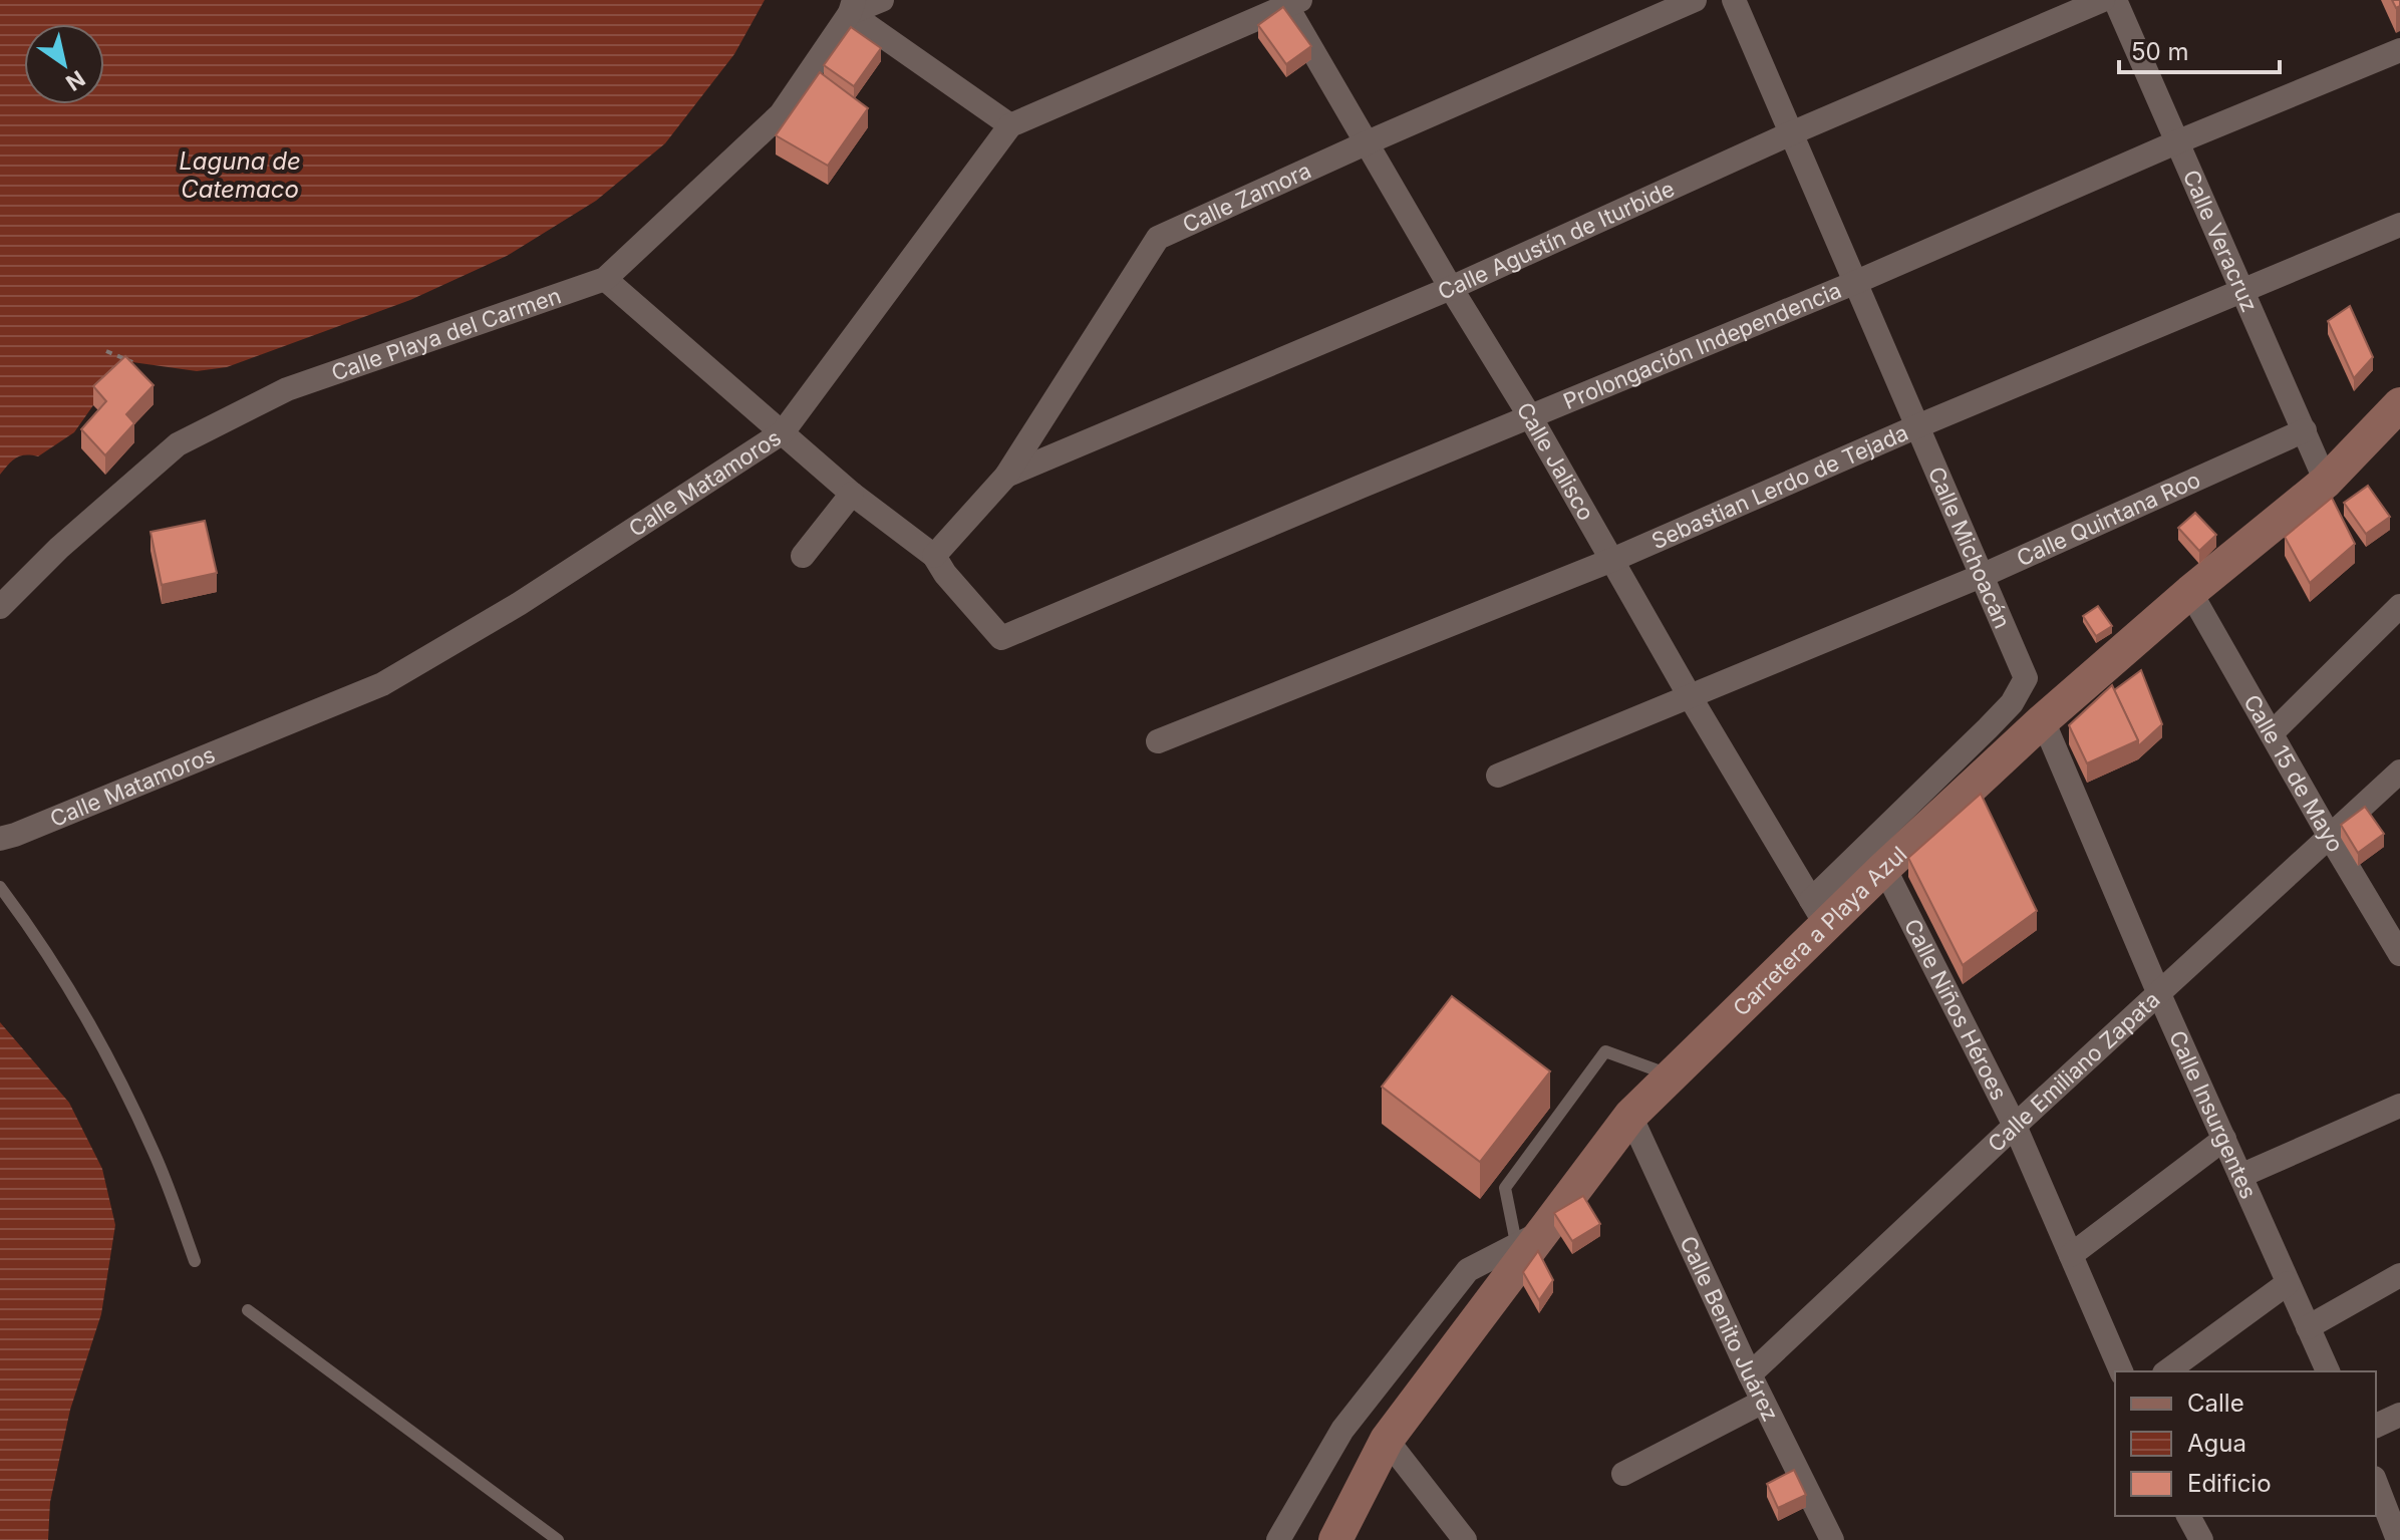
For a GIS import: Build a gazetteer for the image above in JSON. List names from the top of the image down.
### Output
{
  "streets": {
    "main road": ["Carretera a Playa Azul"],
    "street": [
      "Calle Zamora",
      "Calle Agustín de Iturbide",
      "Calle Veracruz",
      "Calle Playa del Carmen",
      "Prolongación Independencia",
      "Calle Jalisco",
      "Calle Matamoros",
      "Sebastian Lerdo de Tejada",
      "Calle Quintana Roo",
      "Calle Michoacán",
      "Calle 15 de Mayo",
      "Calle Niños Héroes",
      "Calle Emiliano Zapata",
      "Calle Insurgentes",
      "Calle Benito Juárez"
    ]
  },
  "crossings": [
    ["Calle Zamora", "Calle Agustín de Iturbide"],
    ["Calle Zamora", "Prolongación Independencia"],
    ["Calle Zamora", "Calle Jalisco"],
    ["Calle Agustín de Iturbide", "Calle Jalisco"],
    ["Calle Agustín de Iturbide", "Calle Michoacán"],
    ["Calle Veracruz", "Prolongación Independencia"],
    ["Calle Veracruz", "Sebastian Lerdo de Tejada"],
    ["Calle Veracruz", "Calle Quintana Roo"],
    ["Calle Veracruz", "Carretera a Playa Azul"],
    ["Prolongación Independencia", "Calle Jalisco"],
    ["Prolongación Independencia", "Calle Michoacán"],
    ["Calle Jalisco", "Sebastian Lerdo de Tejada"],
    ["Calle Jalisco", "Calle Quintana Roo"],
    ["Calle Jalisco", "Calle Michoacán"],
    ["Calle Jalisco", "Carretera a Playa Azul"],
    ["Sebastian Lerdo de Tejada", "Calle Michoacán"],
    ["Calle Quintana Roo", "Calle Michoacán"],
    ["Calle Michoacán", "Carretera a Playa Azul"],
    ["Calle 15 de Mayo", "Carretera a Playa Azul"],
    ["Calle 15 de Mayo", "Calle Emiliano Zapata"],
    ["Carretera a Playa Azul", "Calle Niños Héroes"],
    ["Carretera a Playa Azul", "Calle Insurgentes"],
    ["Carretera a Playa Azul", "Calle Benito Juárez"],
    ["Calle Niños Héroes", "Calle Emiliano Zapata"],
    ["Calle Emiliano Zapata", "Calle Insurgentes"],
    ["Calle Emiliano Zapata", "Calle Benito Juárez"]
  ],
  "water": ["Laguna de Catemaco"],
  "legend": ["Calle", "Agua", "Edificio"],
  "scale_bar": "50 m",
  "north": "bottom right"
}
